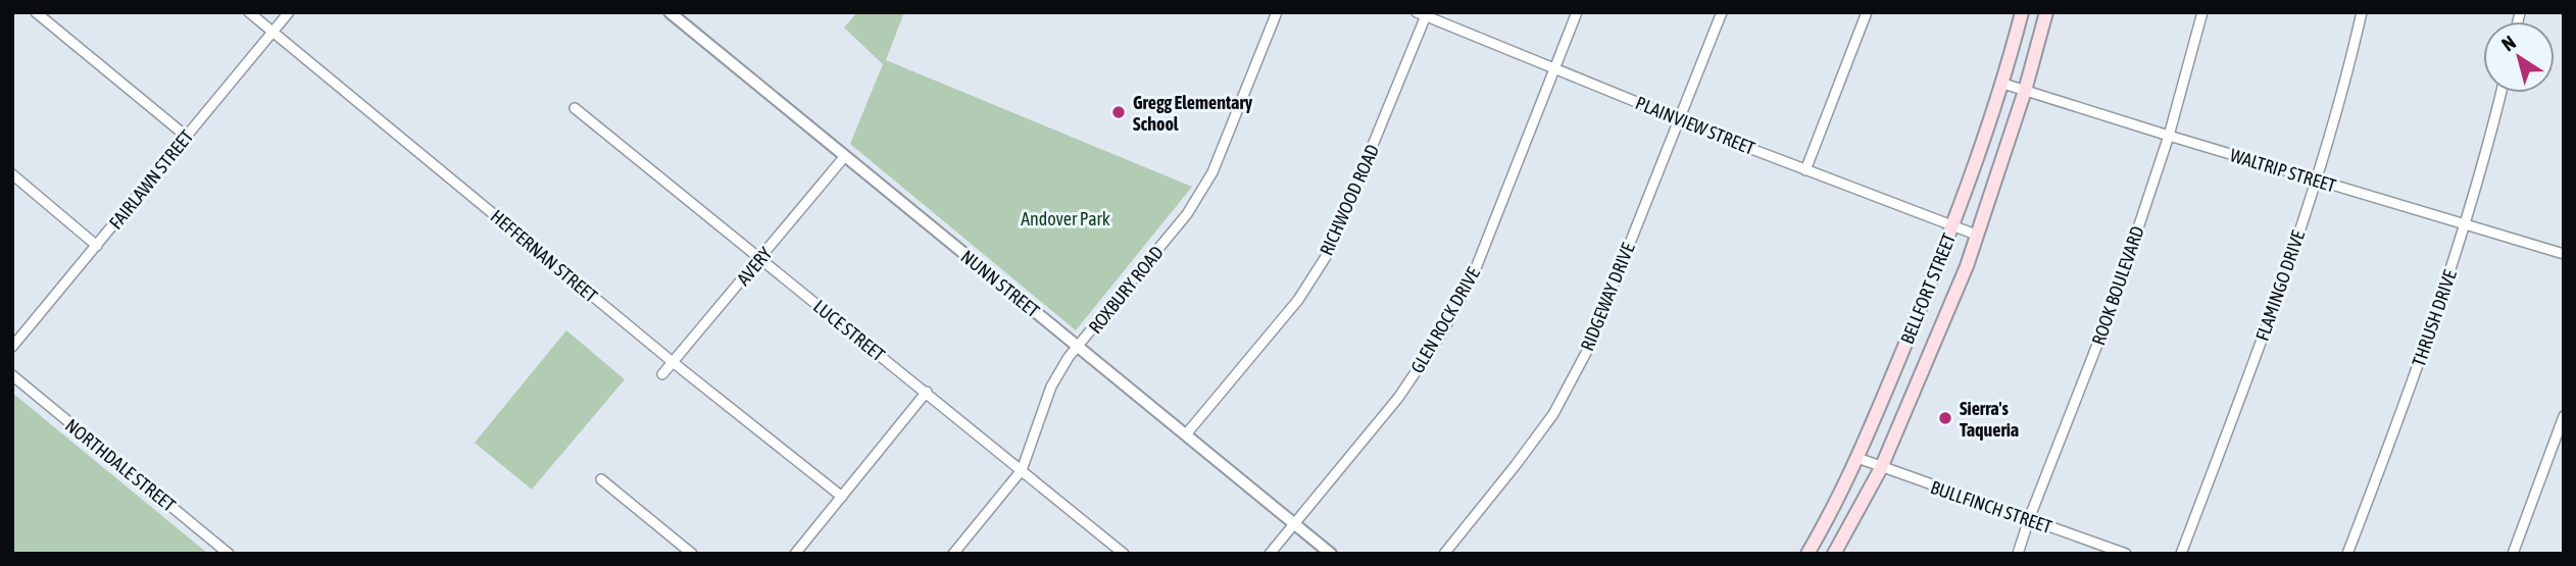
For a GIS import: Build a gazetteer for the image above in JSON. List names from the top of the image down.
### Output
{
  "streets": {
    "main road": ["BELLFORT STREET"],
    "street": [
      "PLAINVIEW STREET",
      "WALTRIP STREET",
      "FAIRLAWN STREET",
      "RICHWOOD ROAD",
      "HEFFERNAN STREET",
      "AVERY",
      "NUNN STREET",
      "ROOK BOULEVARD",
      "FLAMINGO DRIVE",
      "ROXBURY ROAD",
      "RIDGEWAY DRIVE",
      "THRUSH DRIVE",
      "GLEN ROCK DRIVE",
      "LUCE STREET",
      "NORTHDALE STREET",
      "BULLFINCH STREET"
    ]
  },
  "crossings": [
    ["PLAINVIEW STREET", "RICHWOOD ROAD"],
    ["PLAINVIEW STREET", "BELLFORT STREET"],
    ["PLAINVIEW STREET", "RIDGEWAY DRIVE"],
    ["PLAINVIEW STREET", "GLEN ROCK DRIVE"],
    ["WALTRIP STREET", "ROOK BOULEVARD"],
    ["WALTRIP STREET", "FLAMINGO DRIVE"],
    ["WALTRIP STREET", "BELLFORT STREET"],
    ["WALTRIP STREET", "THRUSH DRIVE"],
    ["FAIRLAWN STREET", "HEFFERNAN STREET"],
    ["RICHWOOD ROAD", "NUNN STREET"],
    ["HEFFERNAN STREET", "AVERY"],
    ["AVERY", "NUNN STREET"],
    ["AVERY", "LUCE STREET"],
    ["NUNN STREET", "ROXBURY ROAD"],
    ["NUNN STREET", "GLEN ROCK DRIVE"],
    ["ROOK BOULEVARD", "BULLFINCH STREET"],
    ["BELLFORT STREET", "BULLFINCH STREET"],
    ["ROXBURY ROAD", "LUCE STREET"]
  ],
  "parks": ["Andover Park"],
  "places": ["Gregg Elementary School", "Sierra's Taqueria"],
  "north": "top left"
}
